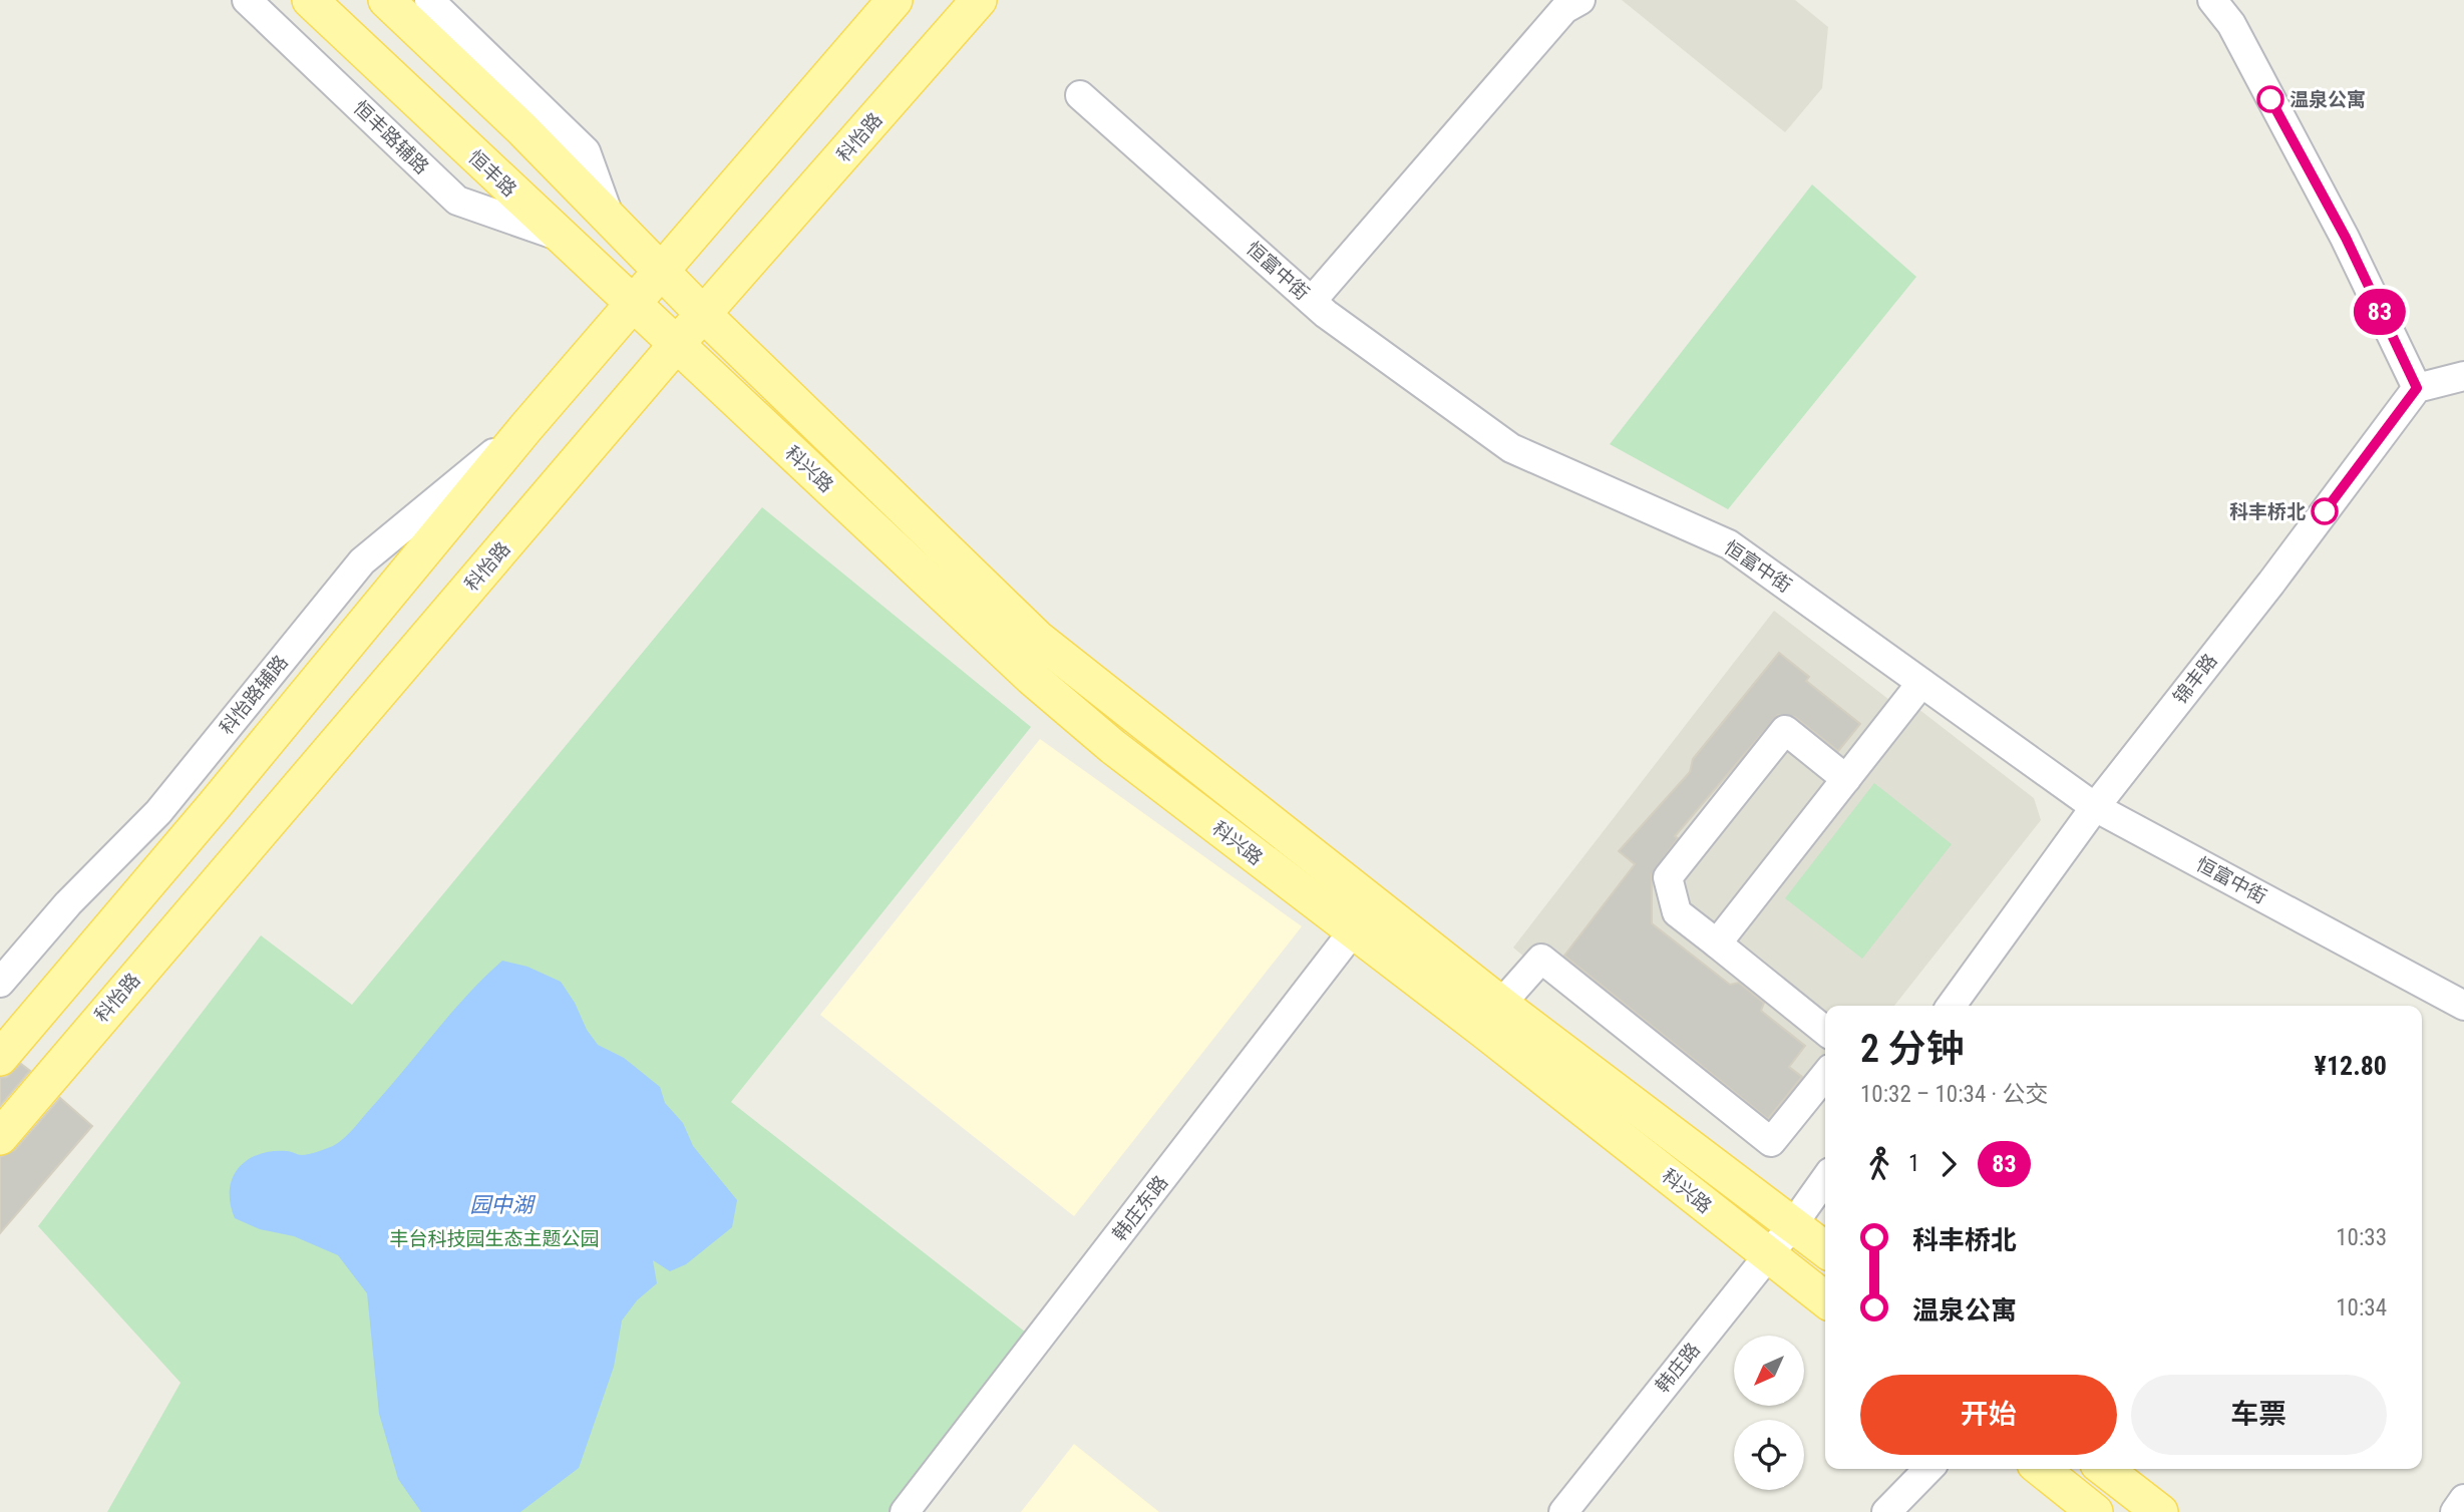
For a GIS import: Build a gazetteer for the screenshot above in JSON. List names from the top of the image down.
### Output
{
  "streets": {
    "main road": ["科怡路", "恒丰路", "科兴路"],
    "street": [
      "恒丰路辅路",
      "恒富中街",
      "锦丰路",
      "科怡路辅路",
      "韩庄东路",
      "韩庄路"
    ]
  },
  "crossings": [
    ["恒丰路辅路", "恒丰路"],
    ["科怡路", "恒丰路"],
    ["科怡路", "科兴路"],
    ["恒丰路", "科兴路"],
    ["恒富中街", "锦丰路"],
    ["科兴路", "韩庄东路"],
    ["科兴路", "韩庄路"]
  ],
  "water": ["园中湖"],
  "parks": ["丰台科技园生态主题公园"],
  "places": ["温泉公寓", "科丰桥北"],
  "lines": ["bus line 83"],
  "north": "bottom left",
  "page": {
    "on_map": "83",
    "heading": ["2 分钟", "10:32 – 10:34 · 公交", "¥12.80"],
    "legs": ["1", "83"],
    "list": [
      {
        "name": "科丰桥北",
        "value": "10:33"
      },
      {
        "name": "温泉公寓",
        "value": "10:34"
      }
    ],
    "buttons": ["开始", "车票"]
  }
}
